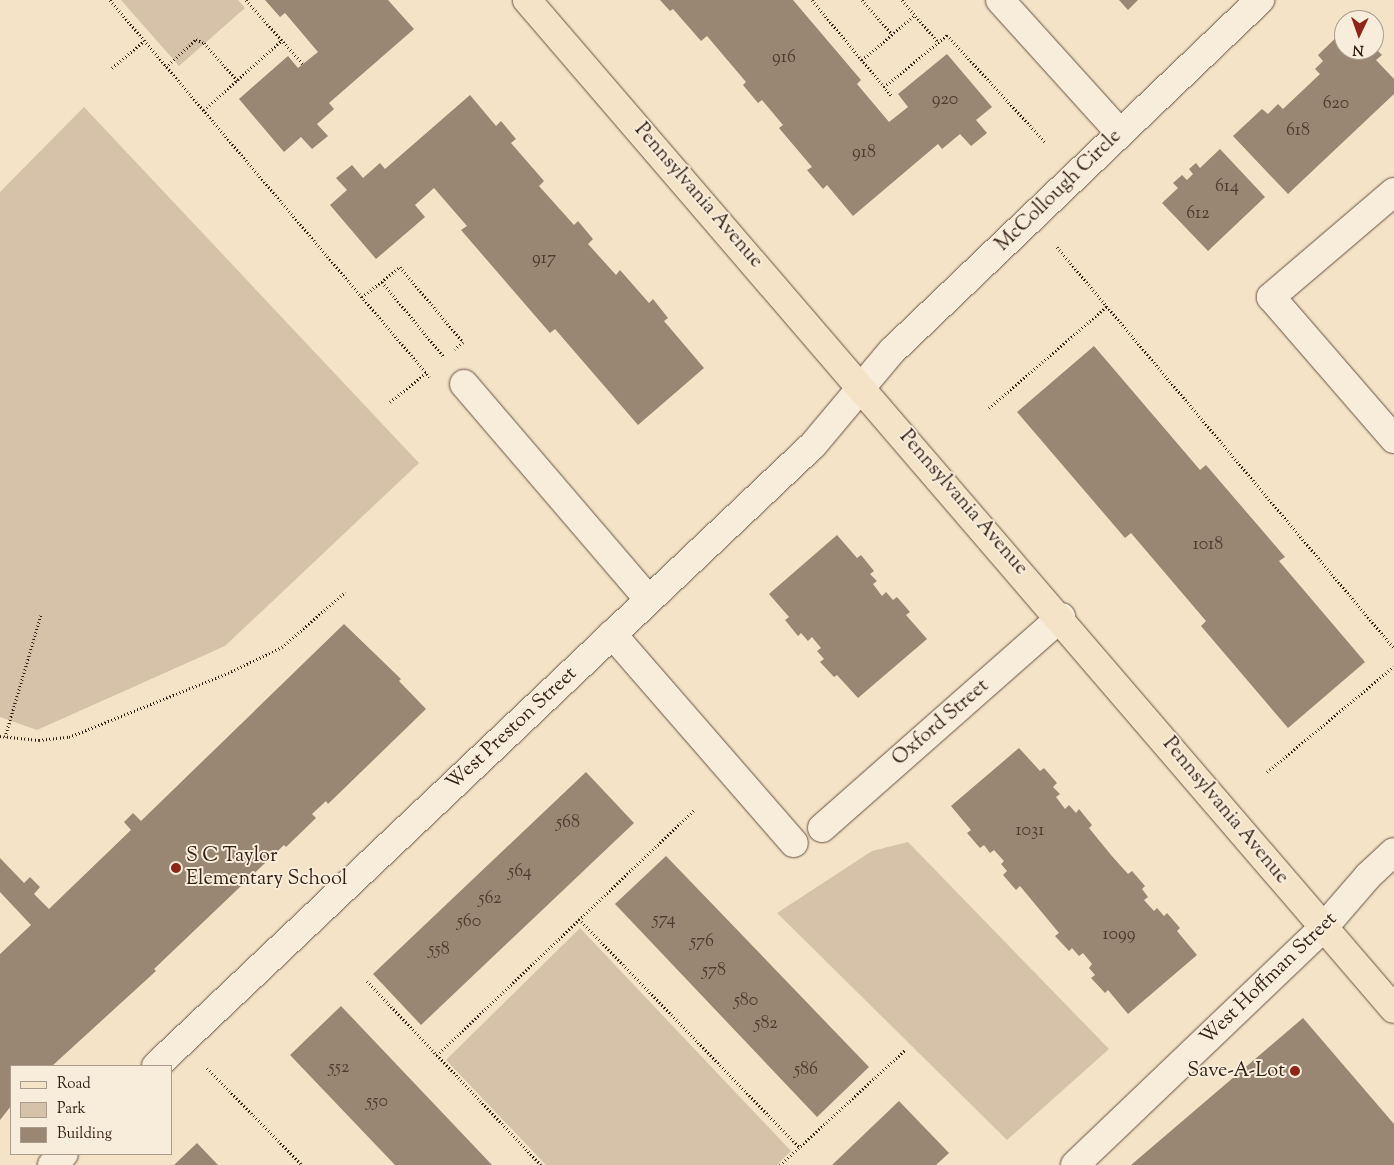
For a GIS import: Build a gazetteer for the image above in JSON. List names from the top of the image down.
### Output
{
  "streets": {
    "main road": ["Pennsylvania Avenue"],
    "street": [
      "McCollough Circle",
      "Oxford Street",
      "West Preston Street",
      "West Hoffman Street"
    ]
  },
  "crossings": [
    ["McCollough Circle", "Pennsylvania Avenue"],
    ["McCollough Circle", "West Preston Street"],
    ["Pennsylvania Avenue", "Oxford Street"],
    ["Pennsylvania Avenue", "West Preston Street"],
    ["Pennsylvania Avenue", "West Hoffman Street"]
  ],
  "places": ["S C Taylor Elementary School", "Save-A-Lot"],
  "house_numbers": [
    "916",
    "920",
    "620",
    "618",
    "918",
    "614",
    "612",
    "917",
    "1018",
    "568",
    "1031",
    "564",
    "562",
    "574",
    "560",
    "1099",
    "576",
    "558",
    "578",
    "580",
    "582",
    "552",
    "586",
    "550"
  ],
  "legend": ["Road", "Park", "Building"],
  "north": "bottom"
}
